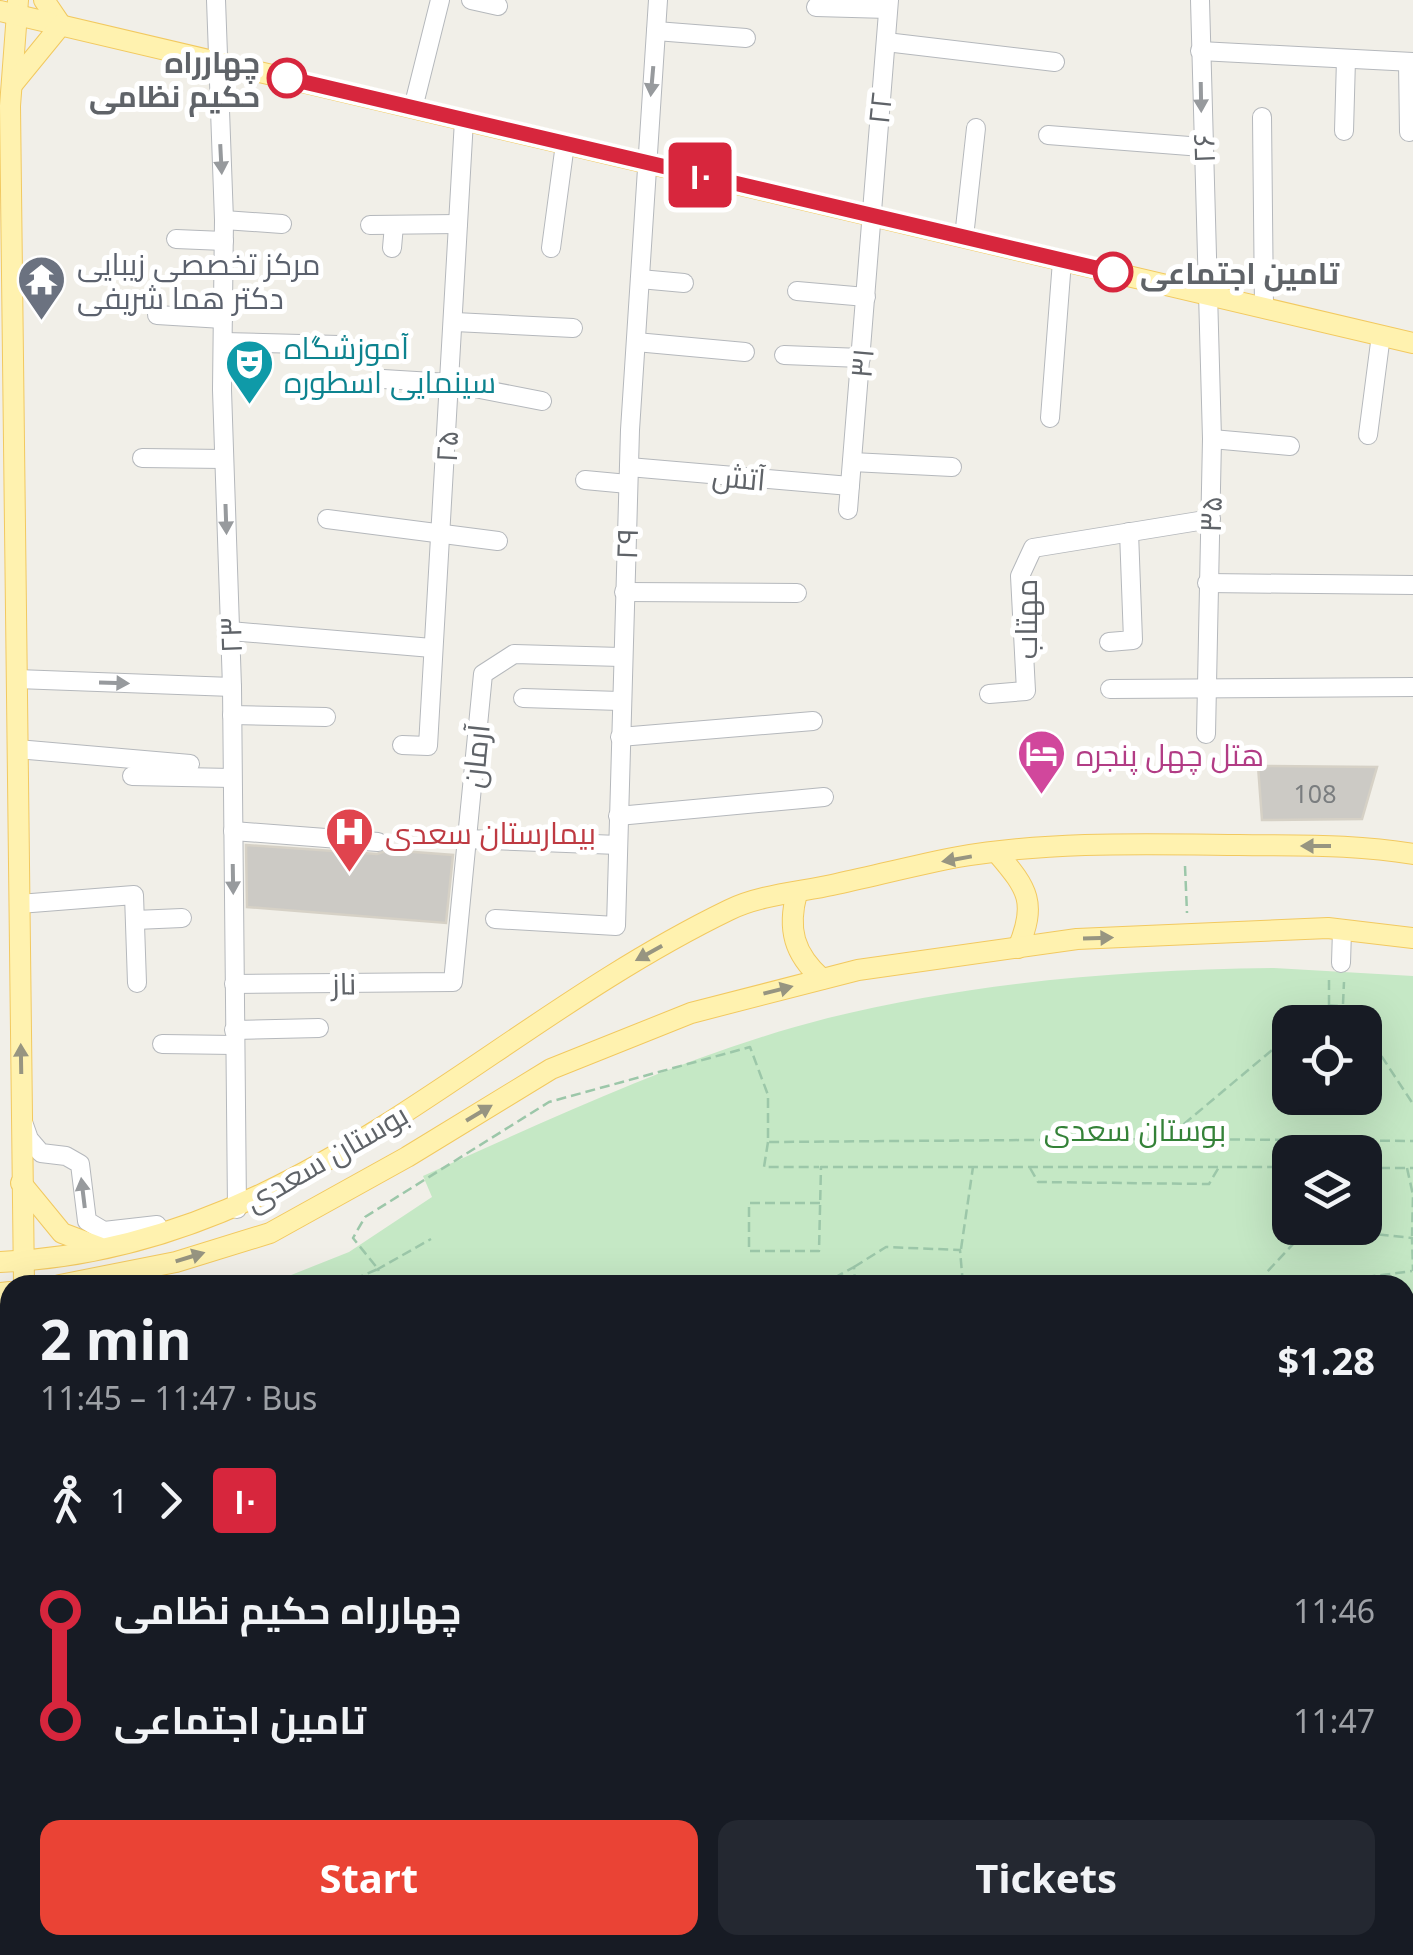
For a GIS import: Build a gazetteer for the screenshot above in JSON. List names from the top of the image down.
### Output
{
  "streets": {
    "main road": ["بوستان سعدی"],
    "street": [
      "۲۲",
      "۲۶",
      "۳۱",
      "۲۵",
      "آتش",
      "۳۵",
      "۲۹",
      "مهتاب",
      "۲۳",
      "آرمان",
      "ناز"
    ]
  },
  "crossings": [
    ["۲۲", "۳۱"],
    ["۲۶", "۳۵"],
    ["۳۱", "آتش"],
    ["آتش", "۲۹"],
    ["۳۵", "مهتاب"],
    ["۲۹", "آرمان"],
    ["۲۳", "ناز"],
    ["۲۳", "بوستان سعدی"],
    ["آرمان", "ناز"]
  ],
  "one_way": ["۲۳"],
  "parks": ["بوستان سعدی"],
  "places": {
    "other": ["چهارراه حکیم نظامی", "تامین اجتماعی"],
    "temple": ["مرکز تخصصی زیبایی دکتر هما شریفی"],
    "theatre": ["آموزشگاه سینمایی اسطوره"],
    "hotel": ["هتل چهل پنجره"],
    "hospital": ["بیمارستان سعدی"]
  },
  "lines": ["bus line ۱۰"],
  "house_numbers": ["108"],
  "page": {
    "on_map": "۱۰",
    "heading": ["2 min", "11:45 – 11:47 · Bus", "$1.28"],
    "legs": ["1", "۱۰"],
    "list": [
      {
        "name": "چهارراه حکیم نظامی",
        "value": "11:46"
      },
      {
        "name": "تامین اجتماعی",
        "value": "11:47"
      }
    ],
    "buttons": ["Start", "Tickets"]
  }
}
